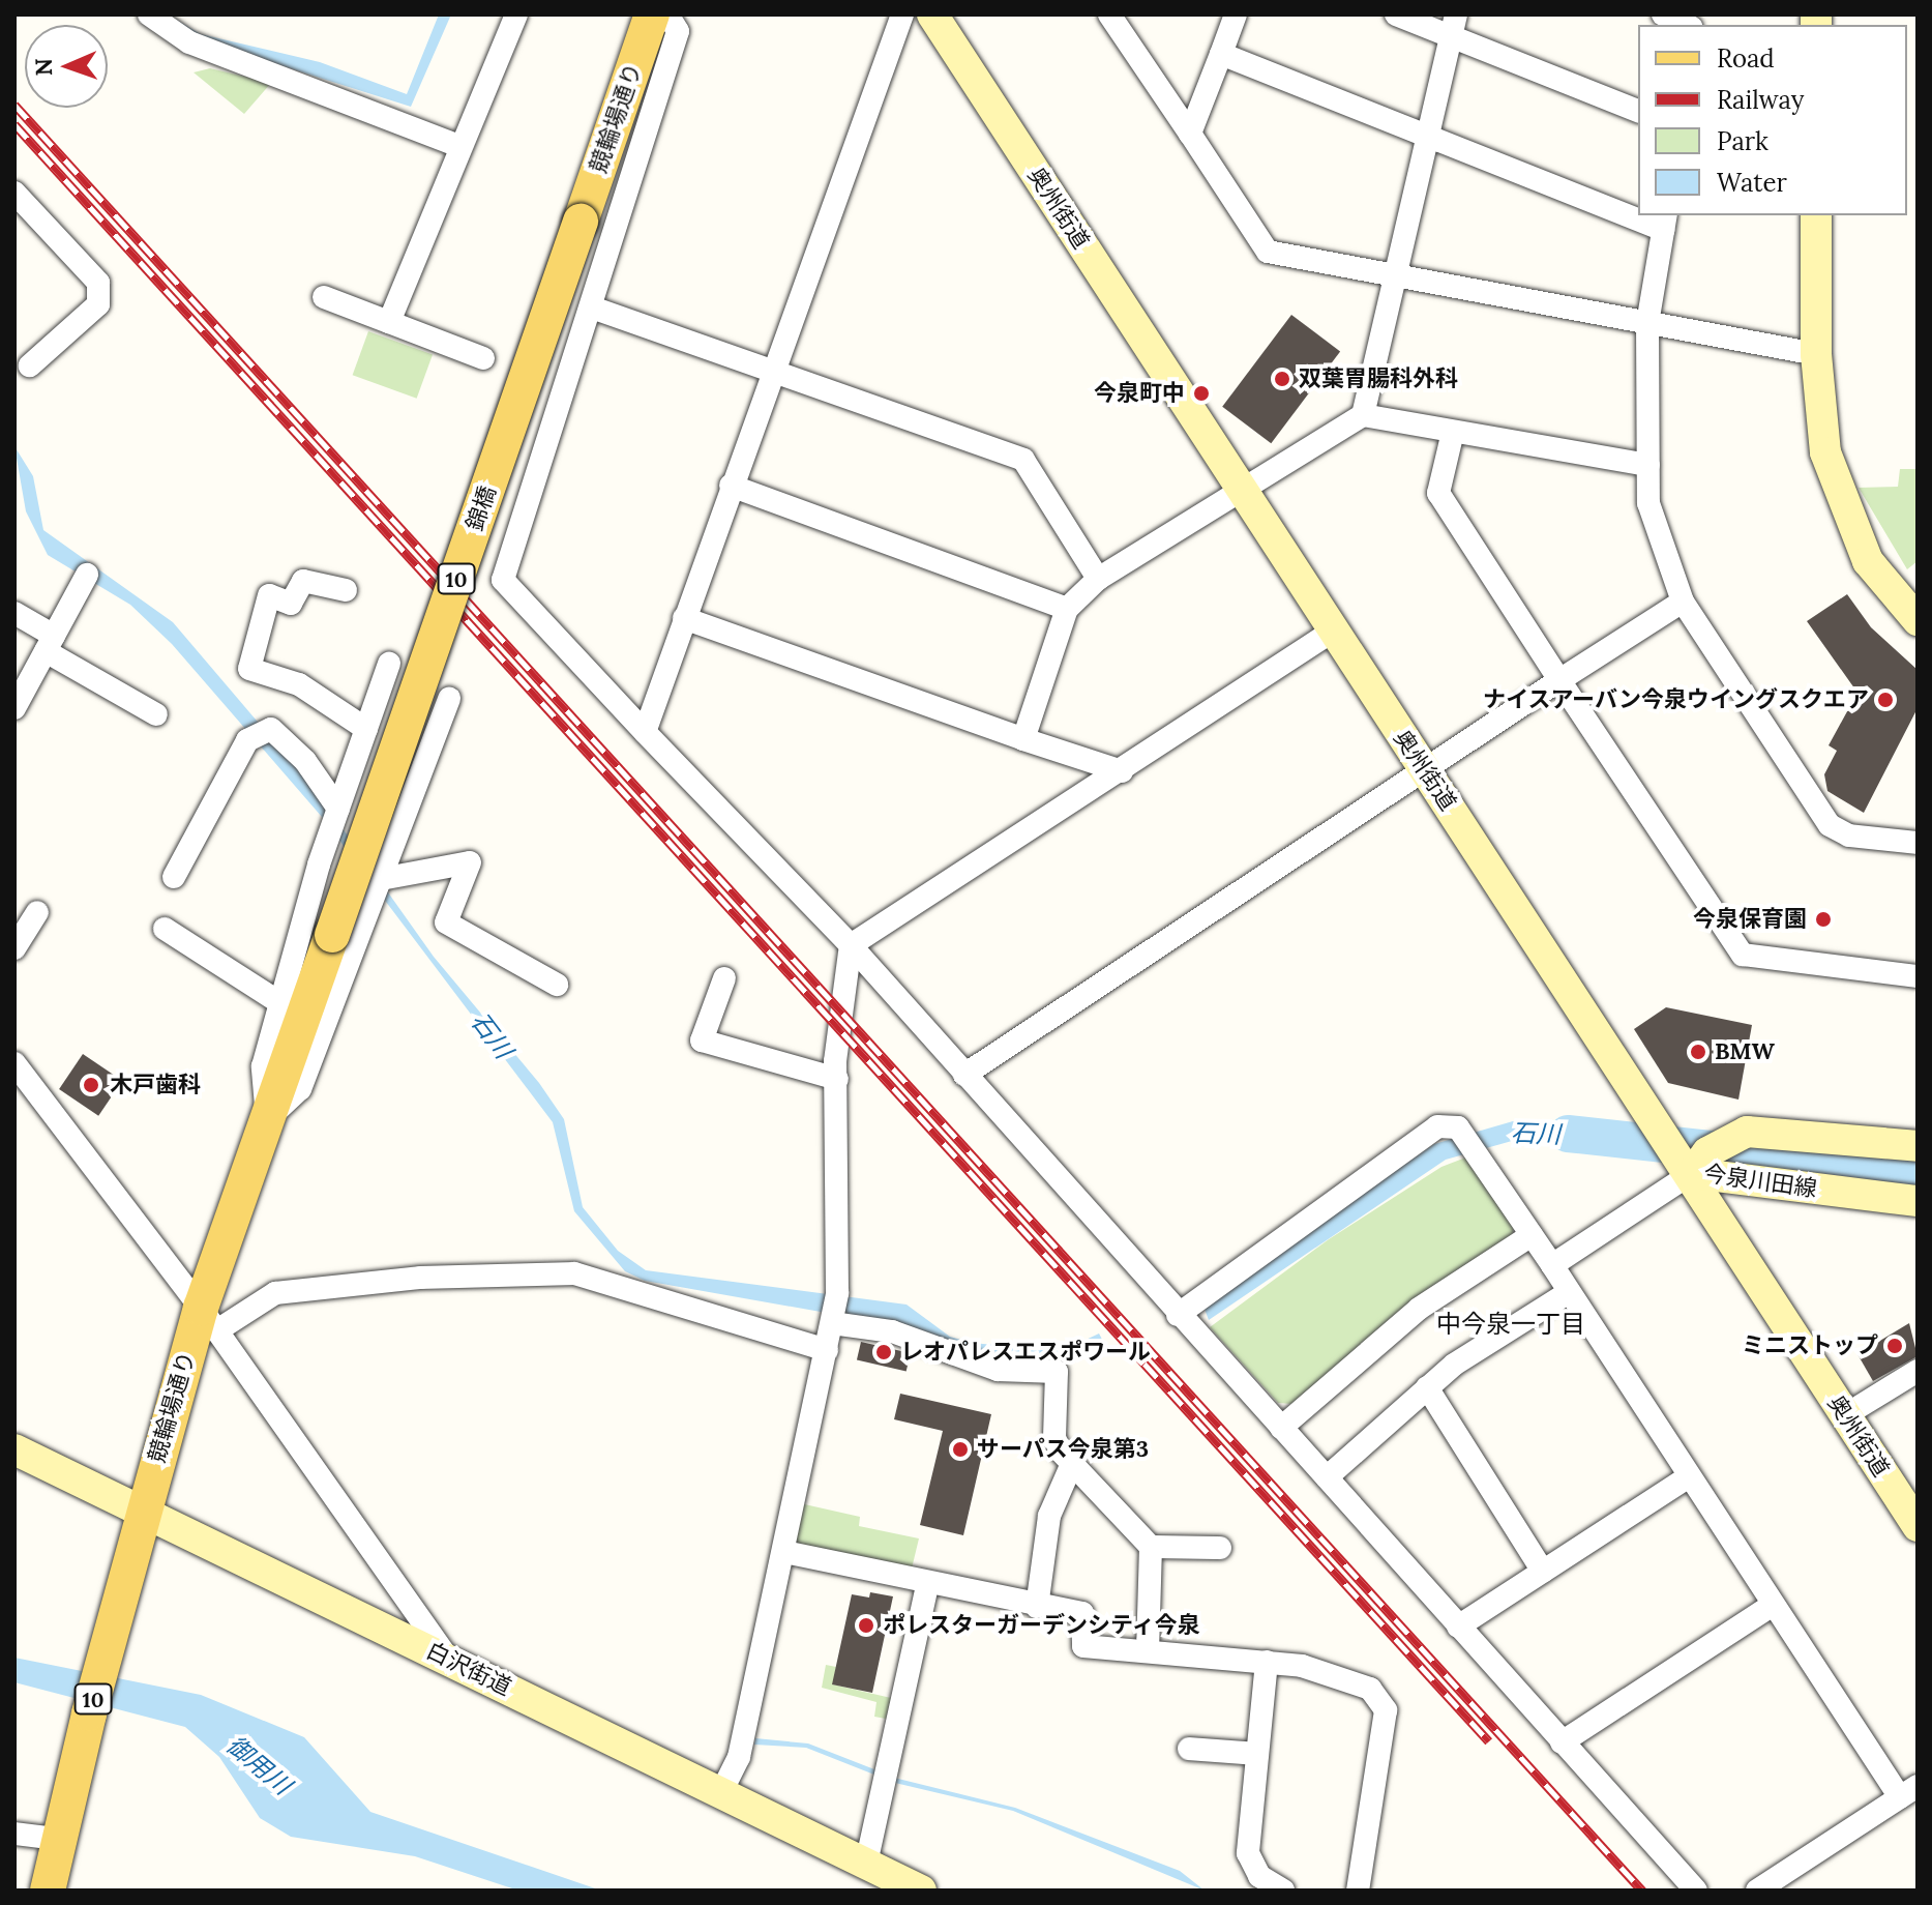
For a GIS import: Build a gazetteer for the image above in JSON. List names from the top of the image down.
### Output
{
  "streets": {
    "main road": ["競輪場通り", "錦橋", "10"],
    "street": ["奥州街道", "今泉川田線", "白沢街道"]
  },
  "crossings": [
    ["競輪場通り", "錦橋"],
    ["競輪場通り", "白沢街道"],
    ["奥州街道", "今泉川田線"]
  ],
  "districts": ["中今泉一丁目"],
  "water": ["石川", "御用川"],
  "places": [
    "双葉胃腸科外科",
    "今泉町中",
    "ナイスアーバン今泉ウイングスクエア",
    "今泉保育園",
    "BMW",
    "木戸歯科",
    "ミニストップ",
    "レオパレスエスポワール",
    "サーパス今泉第3",
    "ポレスターガーデンシティ今泉"
  ],
  "legend": [
    "Road",
    "Railway",
    "Park",
    "Water"
  ],
  "north": "left"
}
